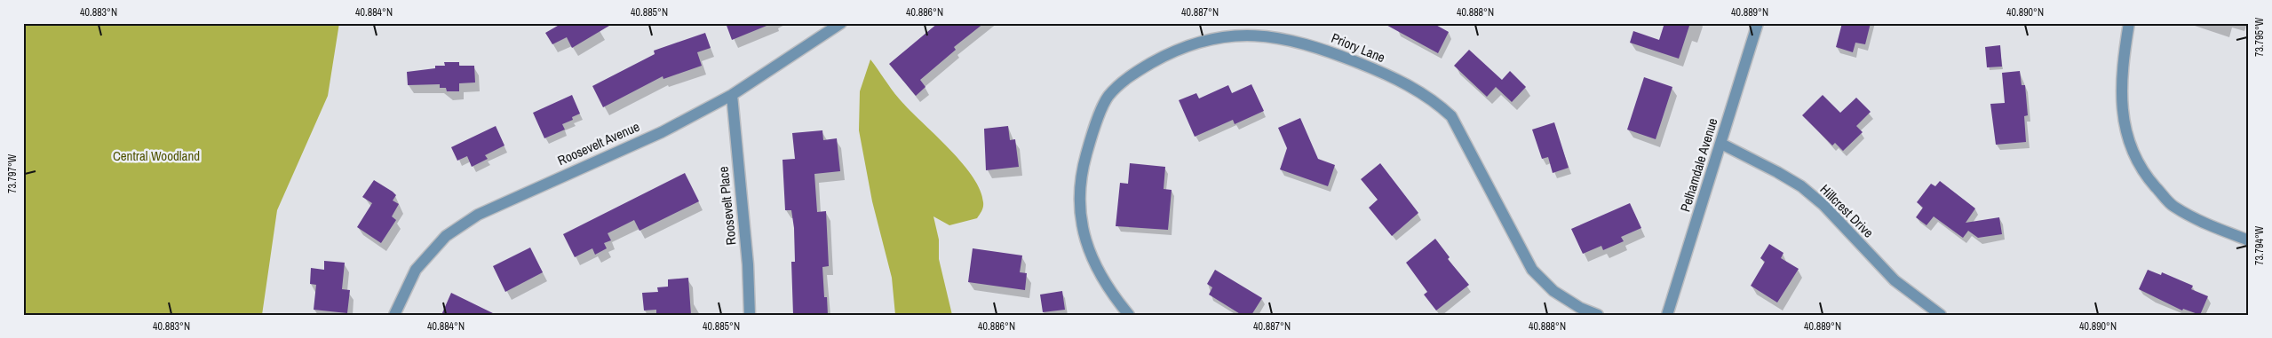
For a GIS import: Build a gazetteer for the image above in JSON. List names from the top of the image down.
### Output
{
  "streets": {
    "street": [
      "Priory Lane",
      "Roosevelt Avenue",
      "Pelhamdale Avenue",
      "Roosevelt Place",
      "Hillcrest Drive"
    ]
  },
  "crossings": [
    ["Roosevelt Avenue", "Roosevelt Place"],
    ["Pelhamdale Avenue", "Hillcrest Drive"]
  ],
  "parks": ["Central Woodland"],
  "coordinates": [
    "40.883°N",
    "40.884°N",
    "40.885°N",
    "40.886°N",
    "40.887°N",
    "40.888°N",
    "40.889°N",
    "40.890°N",
    "73.795°W",
    "73.797°W",
    "73.794°W"
  ]
}
